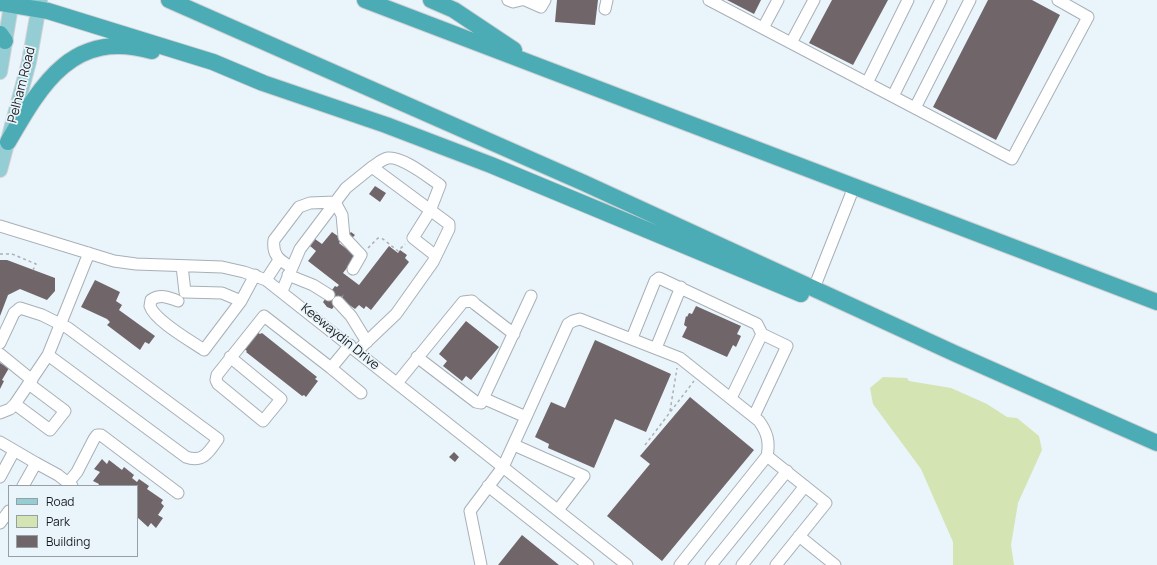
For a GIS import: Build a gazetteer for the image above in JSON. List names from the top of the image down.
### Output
{
  "streets": {
    "main road": ["Pelham Road"],
    "street": ["Keewaydin Drive"]
  },
  "legend": ["Road", "Park", "Building"]
}
